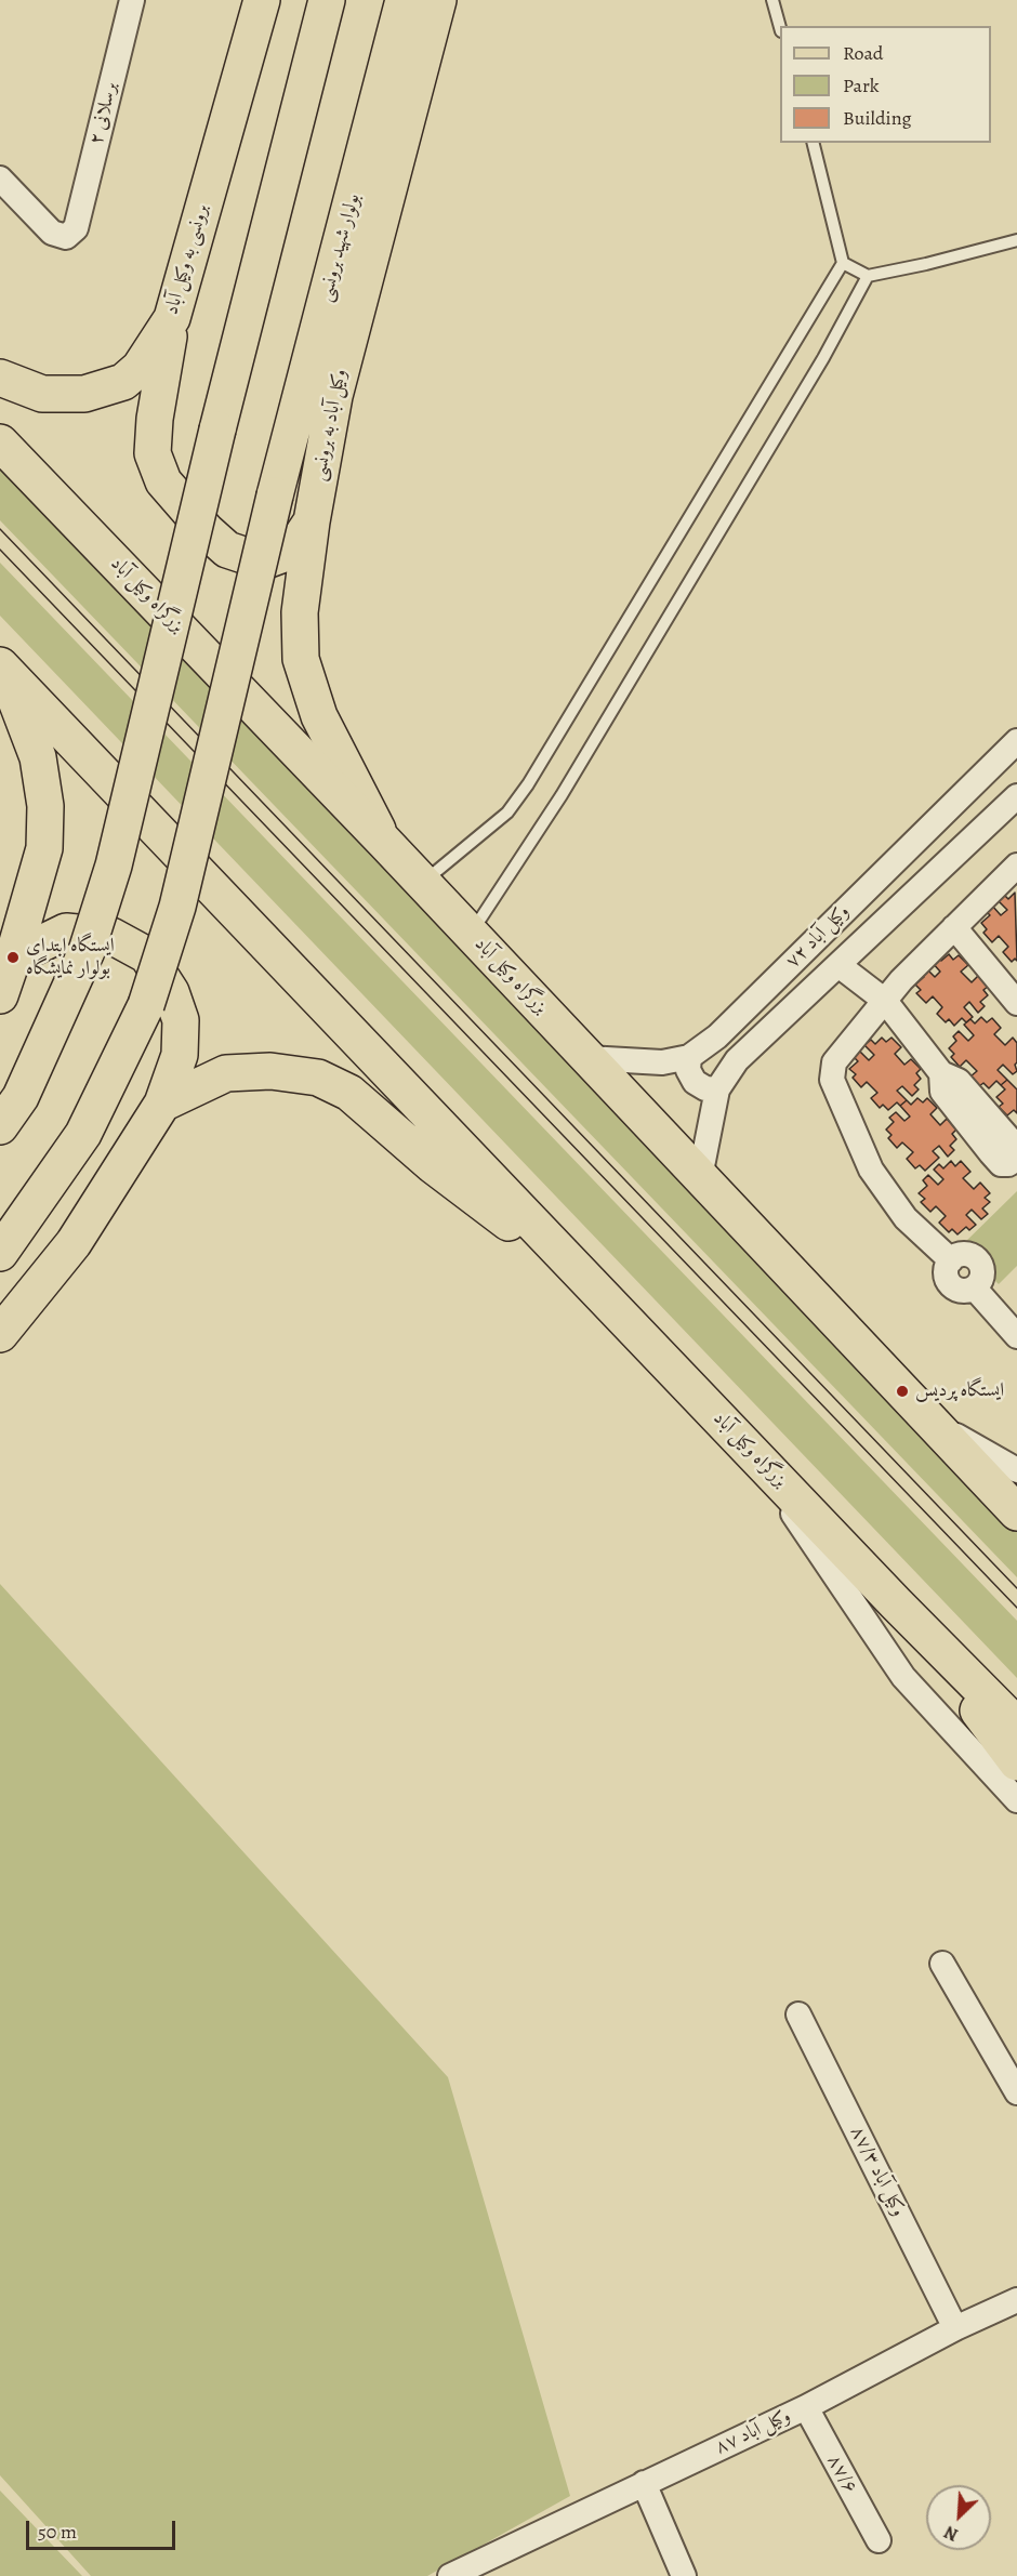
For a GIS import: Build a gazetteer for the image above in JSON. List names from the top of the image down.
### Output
{
  "streets": {
    "main road": [
      "بولوار شهید برونسی",
      "برونسی به وکیل آباد",
      "وکیل آباد به برونسی",
      "بزرگراه وکیل آباد"
    ],
    "street": [
      "برسلانی ۲",
      "۷۲ وکیل آباد",
      "وکیل آباد ۸۷/۳",
      "وکیل آباد ۸۷",
      "۸۷/۶"
    ]
  },
  "crossings": [
    ["وکیل آباد به برونسی", "بزرگراه وکیل آباد"],
    ["بزرگراه وکیل آباد", "۷۲ وکیل آباد"],
    ["وکیل آباد ۸۷/۳", "وکیل آباد ۸۷"],
    ["وکیل آباد ۸۷", "۸۷/۶"]
  ],
  "places": ["ایستگاه ابتدای بولوار نمایشگاه", "ایستگاه پردیس"],
  "legend": ["Road", "Park", "Building"],
  "scale_bar": "50 m",
  "north": "bottom left"
}
